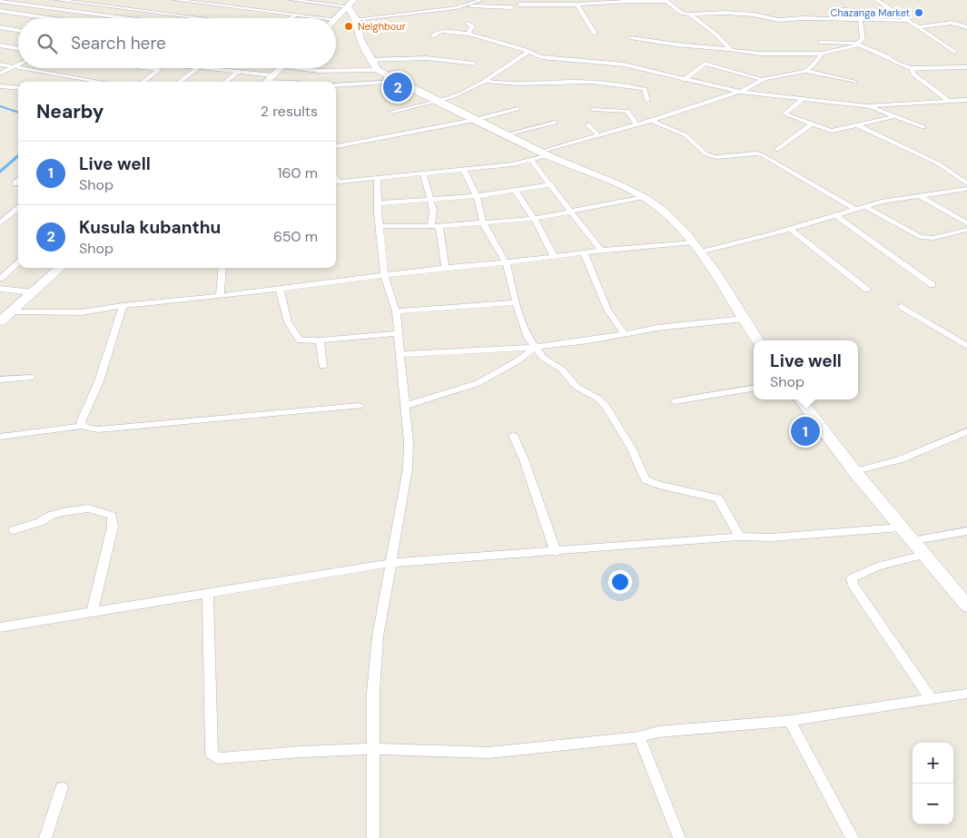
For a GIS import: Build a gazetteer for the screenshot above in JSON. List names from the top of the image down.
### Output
{
  "places": ["Chazanga Market", "Neighbour"],
  "page": {
    "search": "Search here",
    "pins": ["2", "1"],
    "heading": ["Nearby", "2 results"],
    "list": [
      {
        "mark": "1",
        "name": "Live well",
        "note": "Shop",
        "value": "160 m"
      },
      {
        "mark": "2",
        "name": "Kusula kubanthu",
        "note": "Shop",
        "value": "650 m"
      }
    ],
    "popup": ["Live well", "Shop"],
    "map_buttons": ["+", "−"]
  }
}
